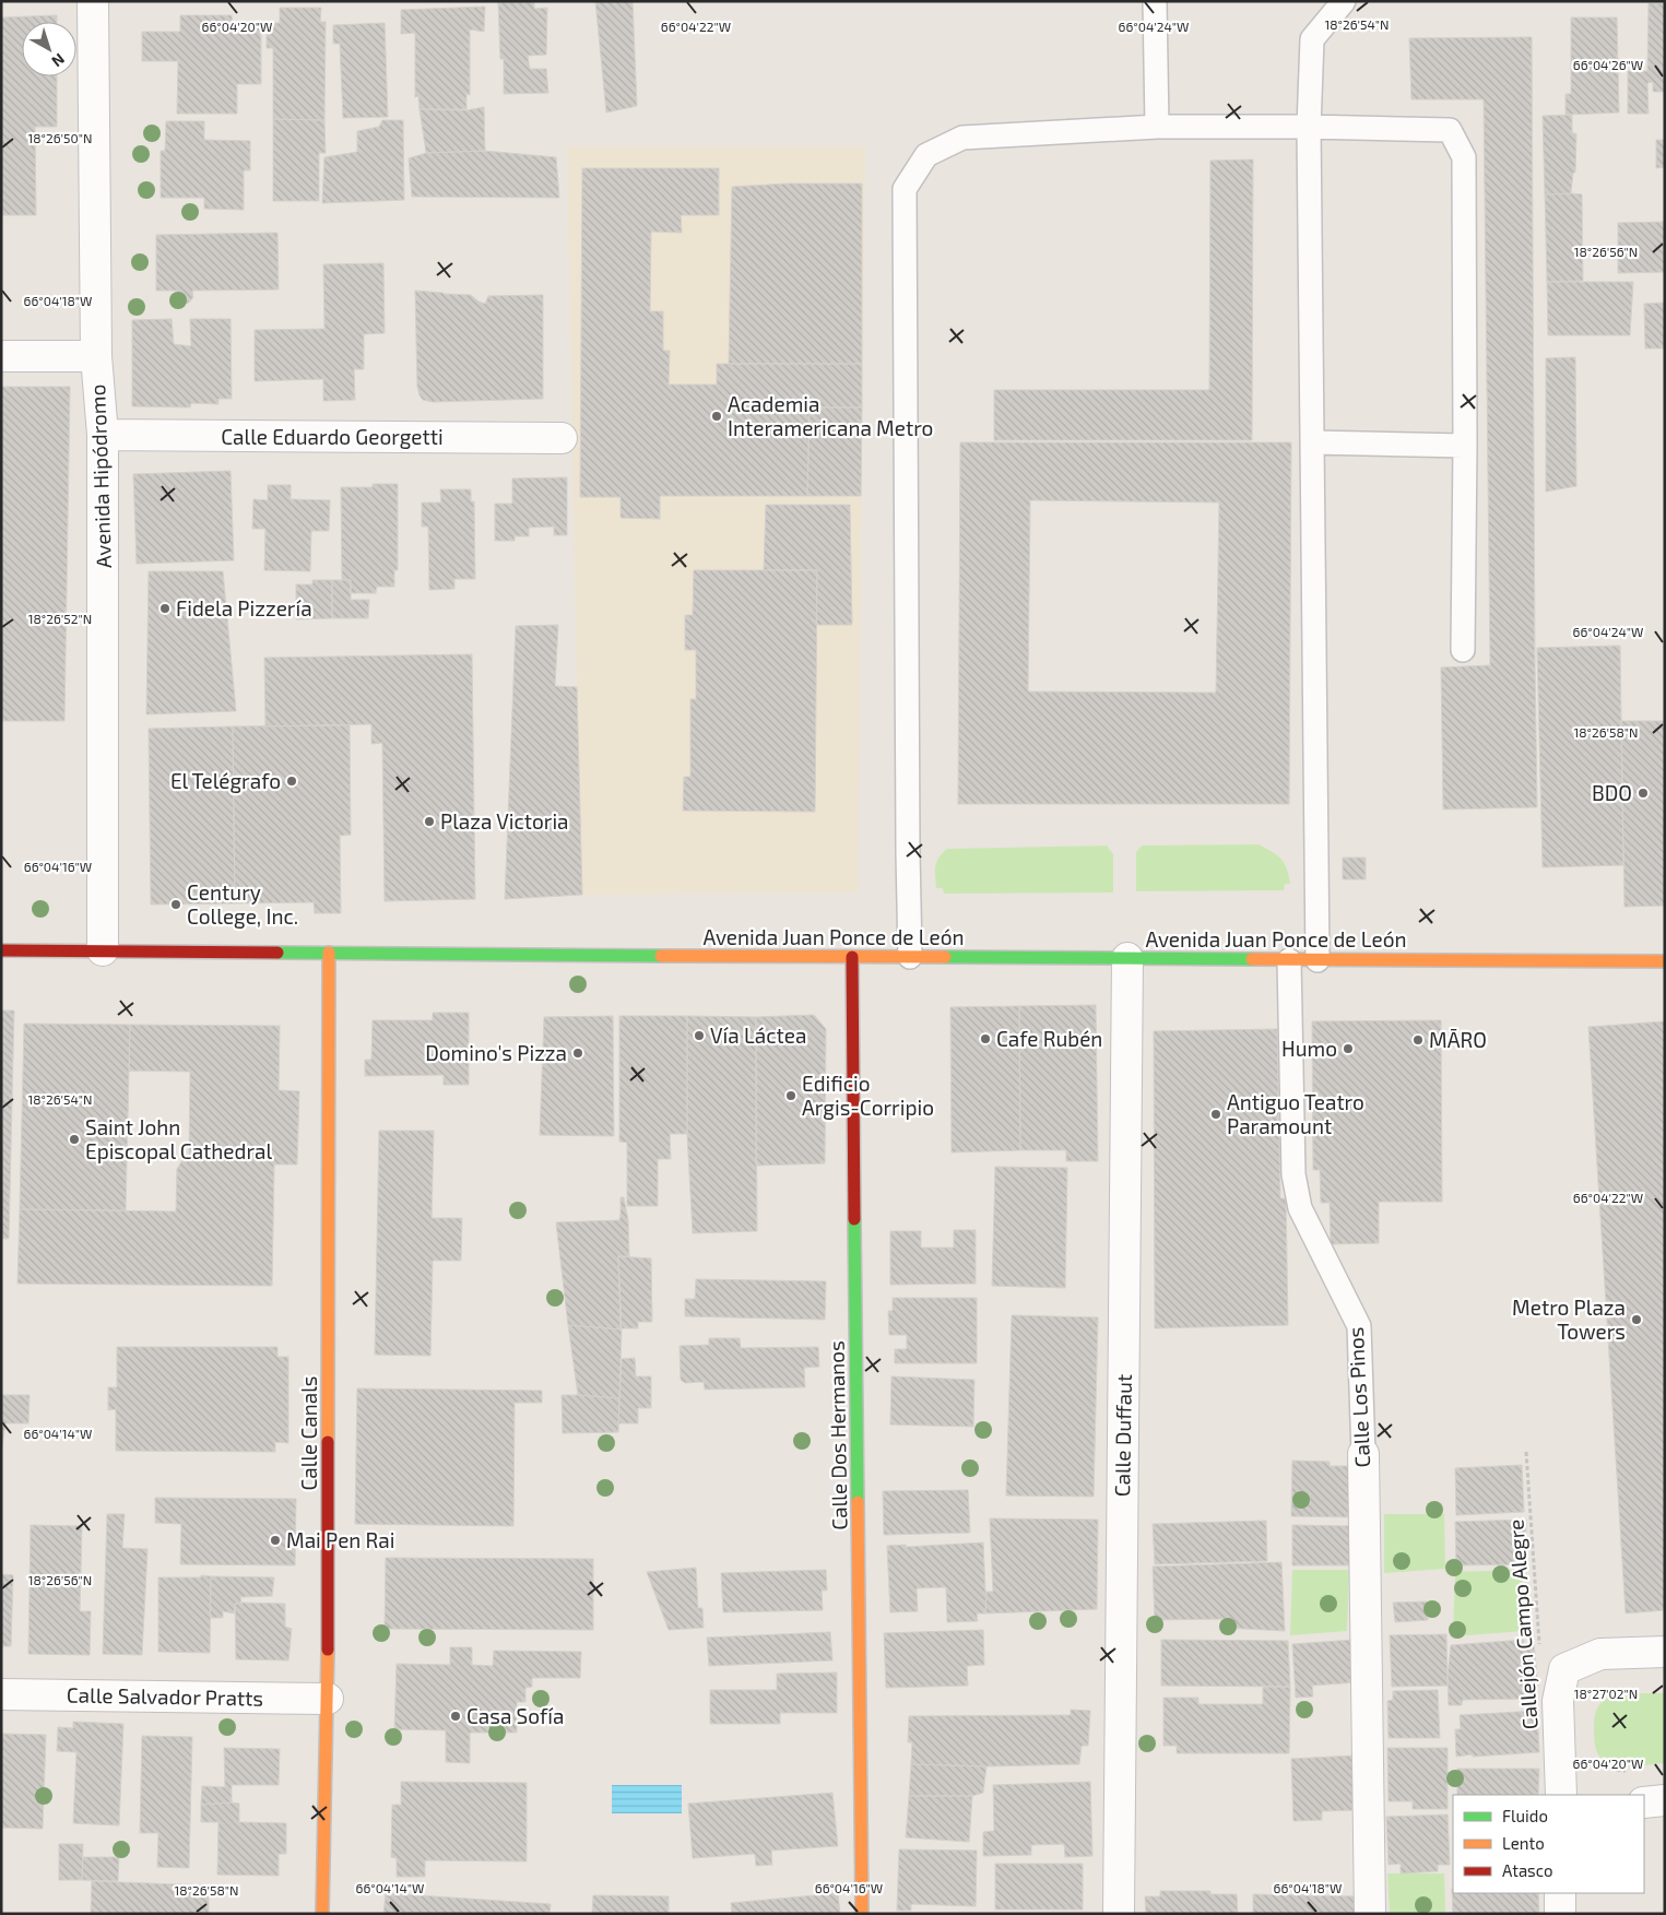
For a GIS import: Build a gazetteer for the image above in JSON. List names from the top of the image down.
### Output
{
  "streets": {
    "street": [
      "Calle Eduardo Georgetti",
      "Avenida Hipódromo",
      "Avenida Juan Ponce de León",
      "Calle Los Pinos",
      "Calle Canals",
      "Calle Dos Hermanos",
      "Calle Duffaut",
      "Calle Salvador Pratts"
    ],
    "path": ["Callejón Campo Alegre"]
  },
  "crossings": [
    ["Calle Eduardo Georgetti", "Avenida Hipódromo"],
    ["Avenida Hipódromo", "Avenida Juan Ponce de León"],
    ["Avenida Juan Ponce de León", "Calle Los Pinos"],
    ["Avenida Juan Ponce de León", "Calle Canals"],
    ["Avenida Juan Ponce de León", "Calle Dos Hermanos"],
    ["Avenida Juan Ponce de León", "Calle Duffaut"],
    ["Calle Canals", "Calle Salvador Pratts"]
  ],
  "places": [
    "Academia Interamericana Metro",
    "Fidela Pizzería",
    "El Telégrafo",
    "BDO",
    "Plaza Victoria",
    "Century College, Inc.",
    "Vía Láctea",
    "Cafe Rubén",
    "MĀRO",
    "Humo",
    "Domino's Pizza",
    "Edificio Argis-Corripio",
    "Antiguo Teatro Paramount",
    "Saint John Episcopal Cathedral",
    "Metro Plaza Towers",
    "Mai Pen Rai",
    "Casa Sofía"
  ],
  "legend": ["Fluido", "Lento", "Atasco"],
  "north": "bottom right",
  "coordinates": [
    "18°26'54\"N",
    "66°04'20\"W",
    "66°04'22\"W",
    "66°04'24\"W",
    "66°04'26\"W",
    "18°26'50\"N",
    "18°26'56\"N",
    "66°04'18\"W",
    "18°26'52\"N",
    "18°26'58\"N",
    "66°04'16\"W",
    "66°04'14\"W",
    "18°27'02\"N"
  ]
}
